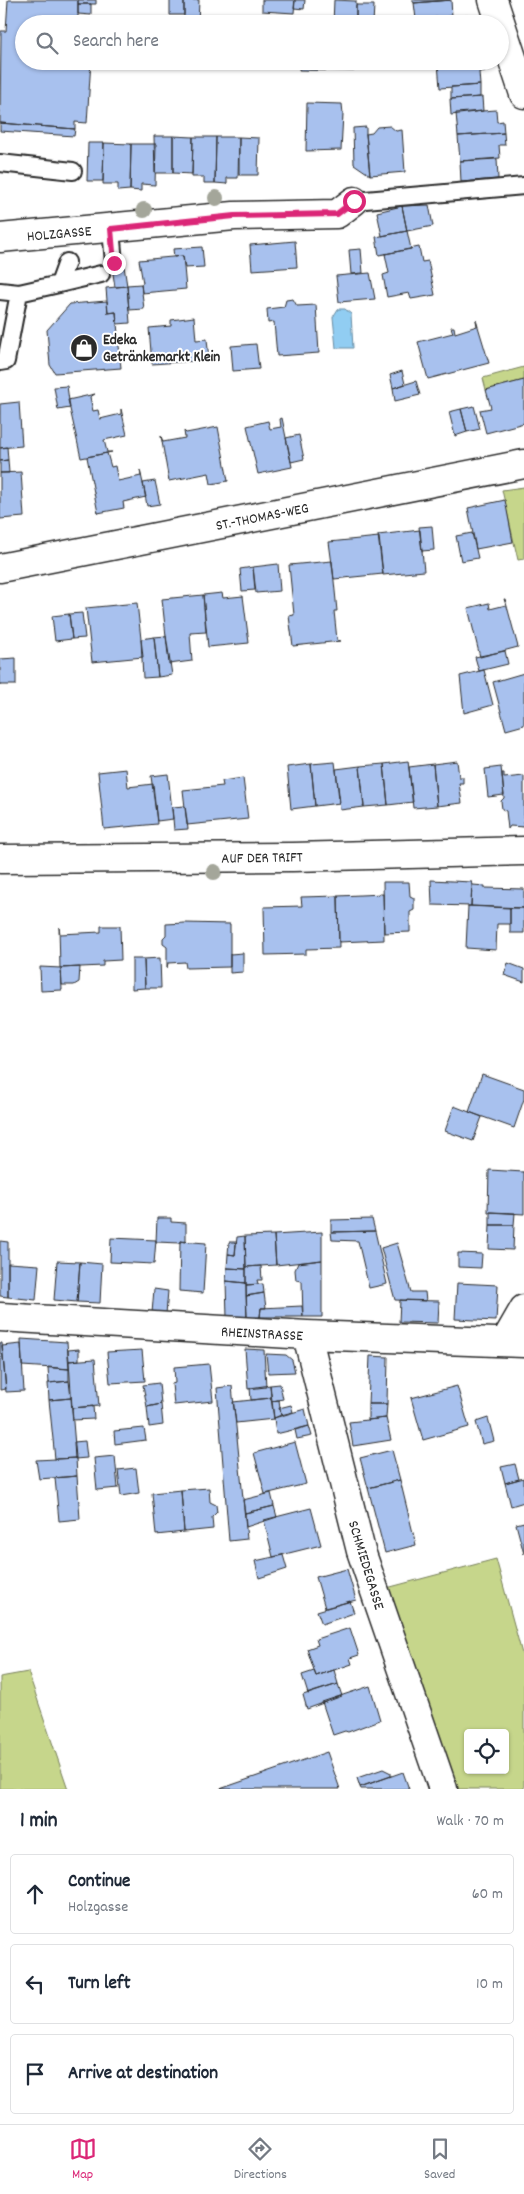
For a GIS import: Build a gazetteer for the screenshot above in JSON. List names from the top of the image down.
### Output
{
  "streets": {
    "street": [
      "HOLZGASSE",
      "ST.-THOMAS-WEG",
      "AUF DER TRIFT",
      "RHEINSTRASSE",
      "SCHMIEDEGASSE"
    ]
  },
  "crossings": [
    ["RHEINSTRASSE", "SCHMIEDEGASSE"]
  ],
  "places": {
    "shop": ["Edeka Getränkemarkt Klein"]
  },
  "page": {
    "search": "Search here",
    "heading": ["1 min", "Walk · 70 m"],
    "list": [
      ["Continue", "Holzgasse", "60 m"],
      ["Turn left", "10 m"],
      "Arrive at destination"
    ],
    "nav": ["Map", "Directions", "Saved"]
  }
}
